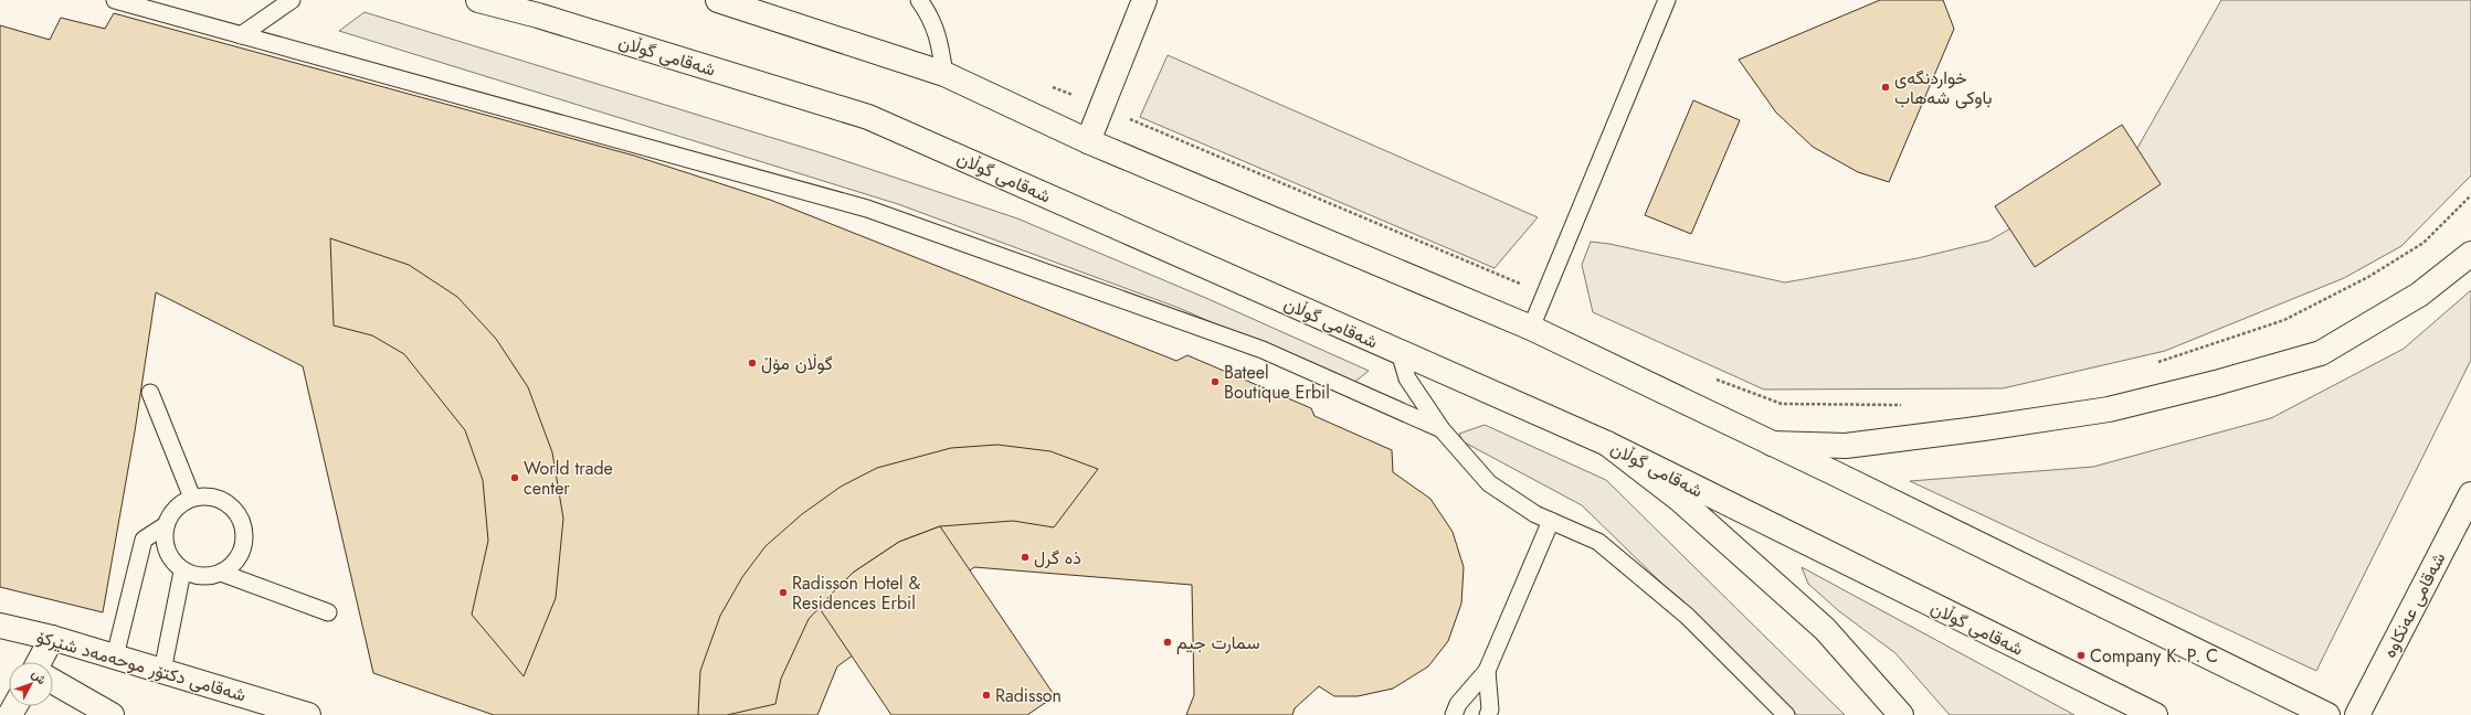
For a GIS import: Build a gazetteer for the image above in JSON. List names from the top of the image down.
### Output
{
  "streets": {
    "main road": ["شەقامی گوڵان", "شەقامی عەنکاوە", "شەقامی دکتۆر موحەمەد شێرکۆ"]
  },
  "places": [
    "خواردنگەی باوکی شەھاب",
    "گوڵان مۆڵ",
    "Bateel Boutique Erbil",
    "World trade center",
    "ذه گرل",
    "Radisson Hotel & Residences Erbil",
    "سمارت جیم",
    "Company K. P. C",
    "Radisson"
  ],
  "north": "top right"
}
